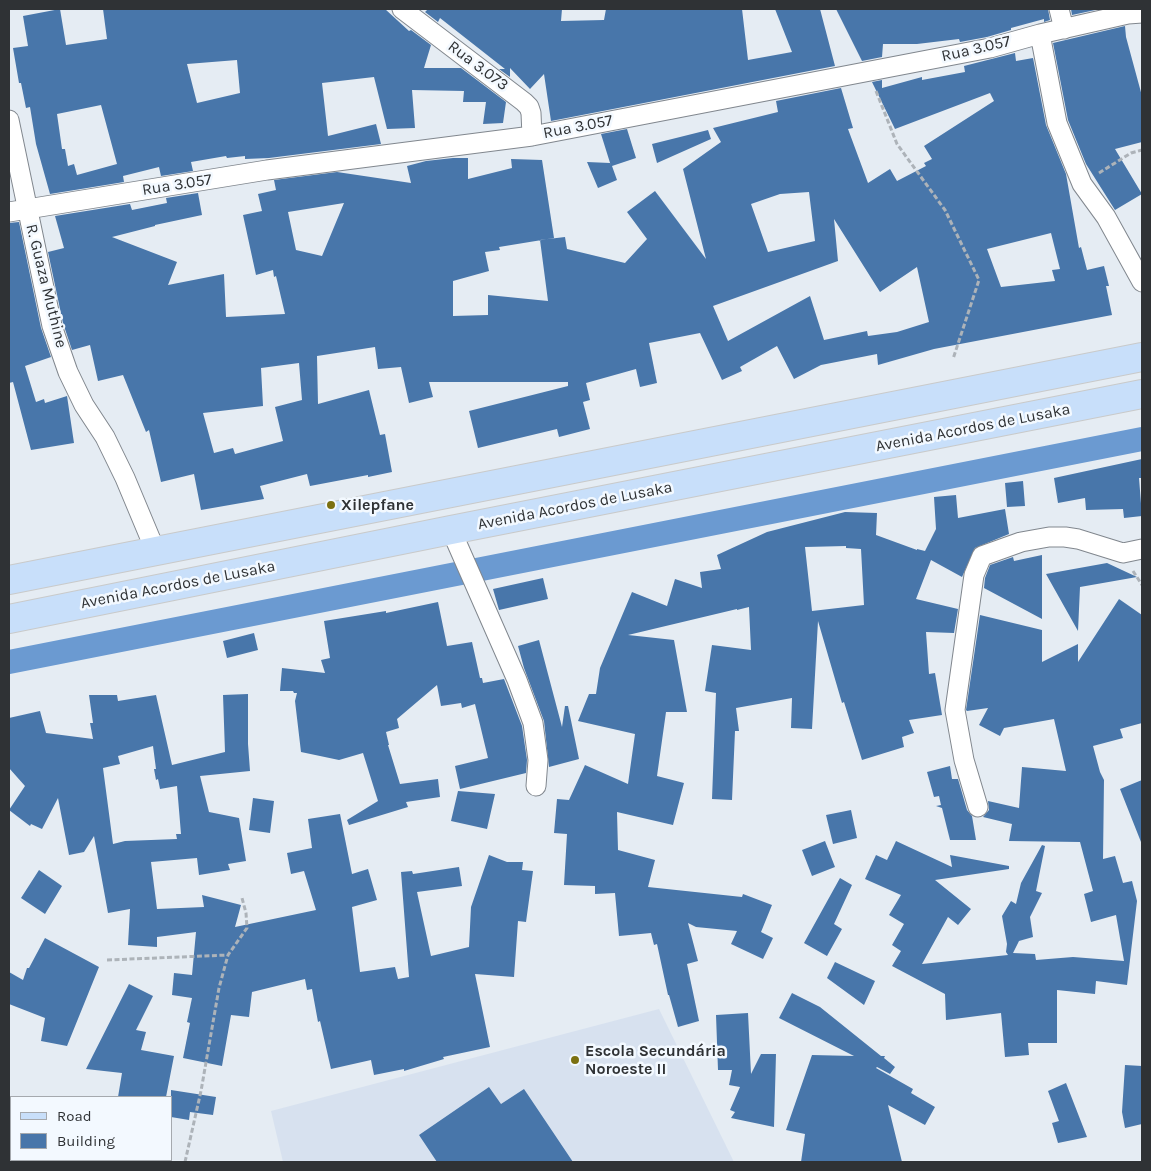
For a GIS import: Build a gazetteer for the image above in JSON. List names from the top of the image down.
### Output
{
  "streets": {
    "main road": ["Avenida Acordos de Lusaka"],
    "street": ["Rua 3.057", "Rua 3.073", "R. Guaza Muthine"]
  },
  "crossings": [
    ["Rua 3.057", "Rua 3.073"],
    ["Rua 3.057", "R. Guaza Muthine"]
  ],
  "places": ["Xilepfane", "Escola Secundária Noroeste II"],
  "legend": ["Road", "Building"]
}
